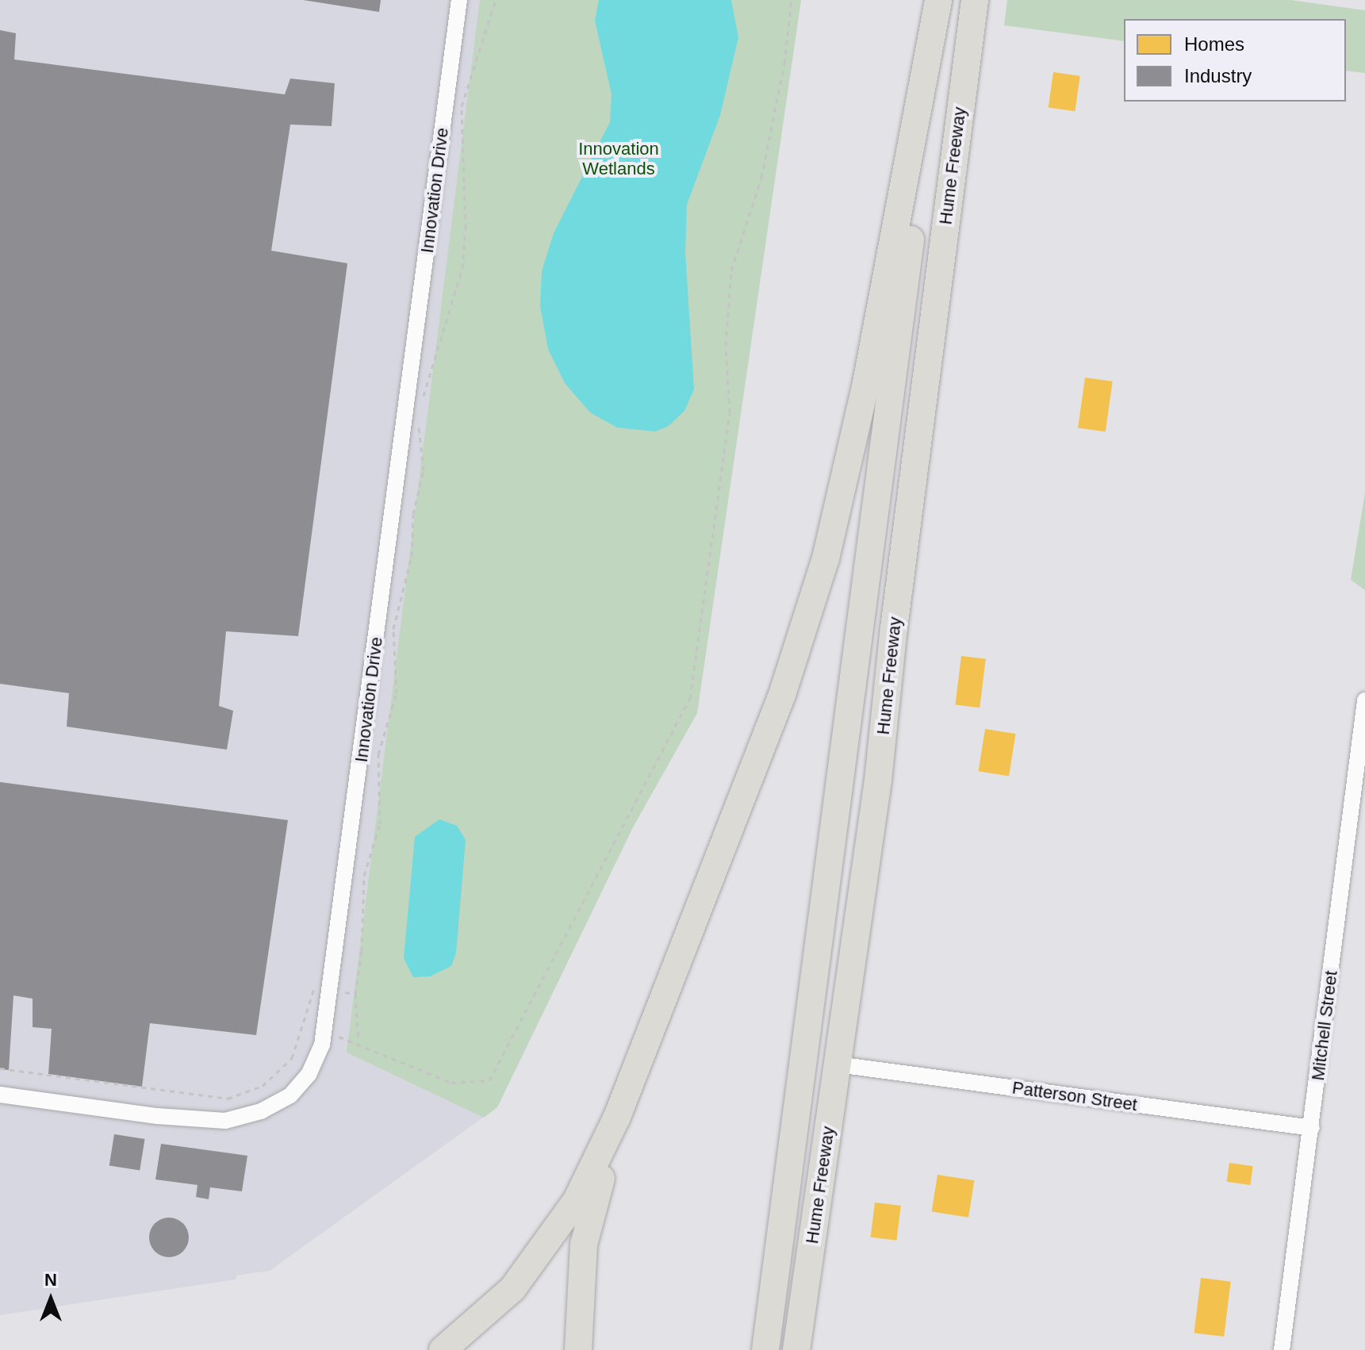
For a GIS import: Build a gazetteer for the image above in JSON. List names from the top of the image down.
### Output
{
  "streets": {
    "highway": ["Hume Freeway"],
    "street": ["Innovation Drive", "Mitchell Street", "Patterson Street"]
  },
  "crossings": [
    ["Hume Freeway", "Patterson Street"],
    ["Mitchell Street", "Patterson Street"]
  ],
  "parks": ["Innovation Wetlands"],
  "legend": ["Homes", "Industry"],
  "north": "top"
}
